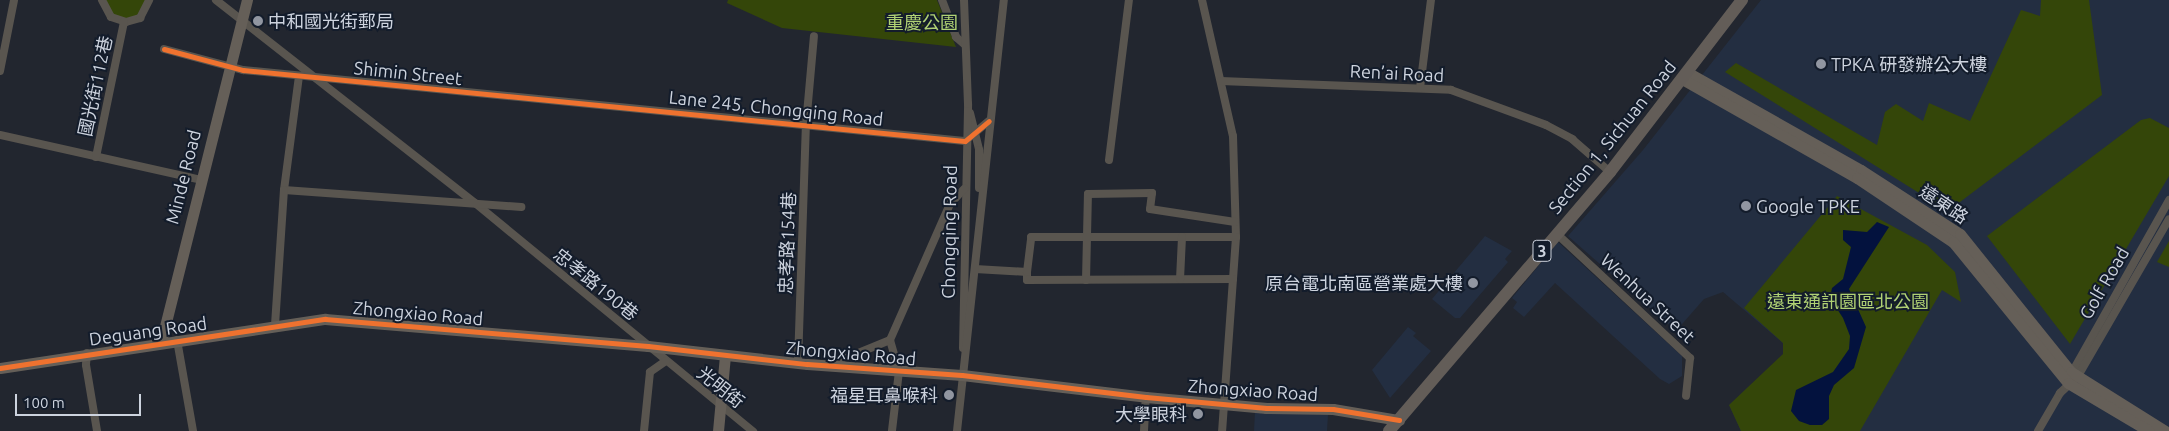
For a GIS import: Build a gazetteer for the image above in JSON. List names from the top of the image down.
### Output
{
  "streets": {
    "main road": ["Section 1, Sichuan Road", "3"],
    "street": [
      "Shimin Street",
      "Ren’ai Road",
      "國光街112巷",
      "Lane 245, Chongqing Road",
      "Minde Road",
      "遠東路",
      "Chongqing Road",
      "忠孝路154巷",
      "Golf Road",
      "忠孝路190巷",
      "Wenhua Street",
      "Zhongxiao Road",
      "Deguang Road",
      "光明街"
    ]
  },
  "crossings": [
    ["Shimin Street", "Lane 245, Chongqing Road"],
    ["Shimin Street", "Minde Road"],
    ["Shimin Street", "忠孝路190巷"],
    ["Ren’ai Road", "Section 1, Sichuan Road"],
    ["Lane 245, Chongqing Road", "Chongqing Road"],
    ["Lane 245, Chongqing Road", "忠孝路154巷"],
    ["Section 1, Sichuan Road", "遠東路"],
    ["Section 1, Sichuan Road", "Wenhua Street"],
    ["Section 1, Sichuan Road", "Zhongxiao Road"],
    ["Minde Road", "忠孝路190巷"],
    ["Minde Road", "Deguang Road"],
    ["遠東路", "Golf Road"],
    ["Chongqing Road", "Zhongxiao Road"],
    ["忠孝路154巷", "Zhongxiao Road"],
    ["忠孝路190巷", "Zhongxiao Road"],
    ["忠孝路190巷", "光明街"],
    ["Zhongxiao Road", "Deguang Road"],
    ["Zhongxiao Road", "光明街"]
  ],
  "parks": ["重慶公園", "遠東通訊園區北公園"],
  "places": [
    "中和國光街郵局",
    "TPKA 研發辦公大樓",
    "Google TPKE",
    "原台電北南區營業處大樓",
    "福星耳鼻喉科",
    "大學眼科"
  ],
  "scale_bar": "100 m"
}
